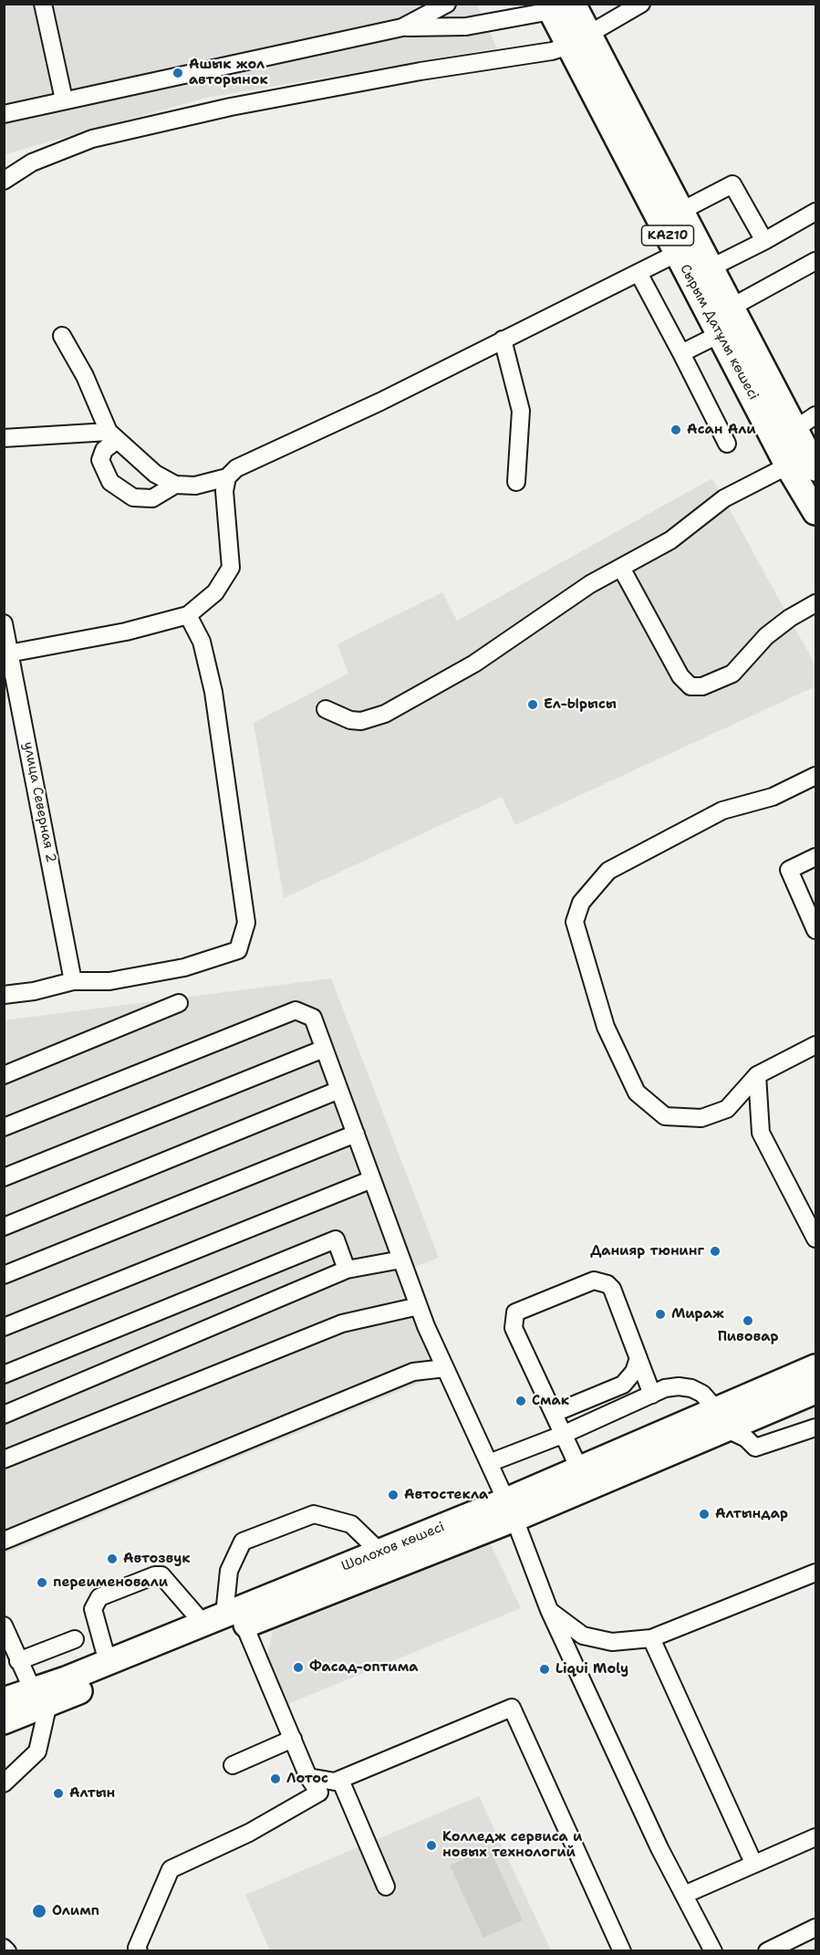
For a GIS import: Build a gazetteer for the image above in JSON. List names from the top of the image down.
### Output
{
  "streets": {
    "highway": ["KAZ10", "Сырым Датұлы көшесі", "Шолохов көшесі"],
    "street": ["улица Северная 2"]
  },
  "places": [
    "Ашык жол авторынок",
    "Асан Али",
    "Ел-Ырысы",
    "Данияр тюнинг",
    "Мираж",
    "Пивовар",
    "Смак",
    "Автостекла",
    "Алтындар",
    "Автозвук",
    "переименовали",
    "Фасад-оптима",
    "Liqui Moly",
    "Лотос",
    "Алтын",
    "Колледж сервиса и новых технологий",
    "Олимп"
  ]
}
